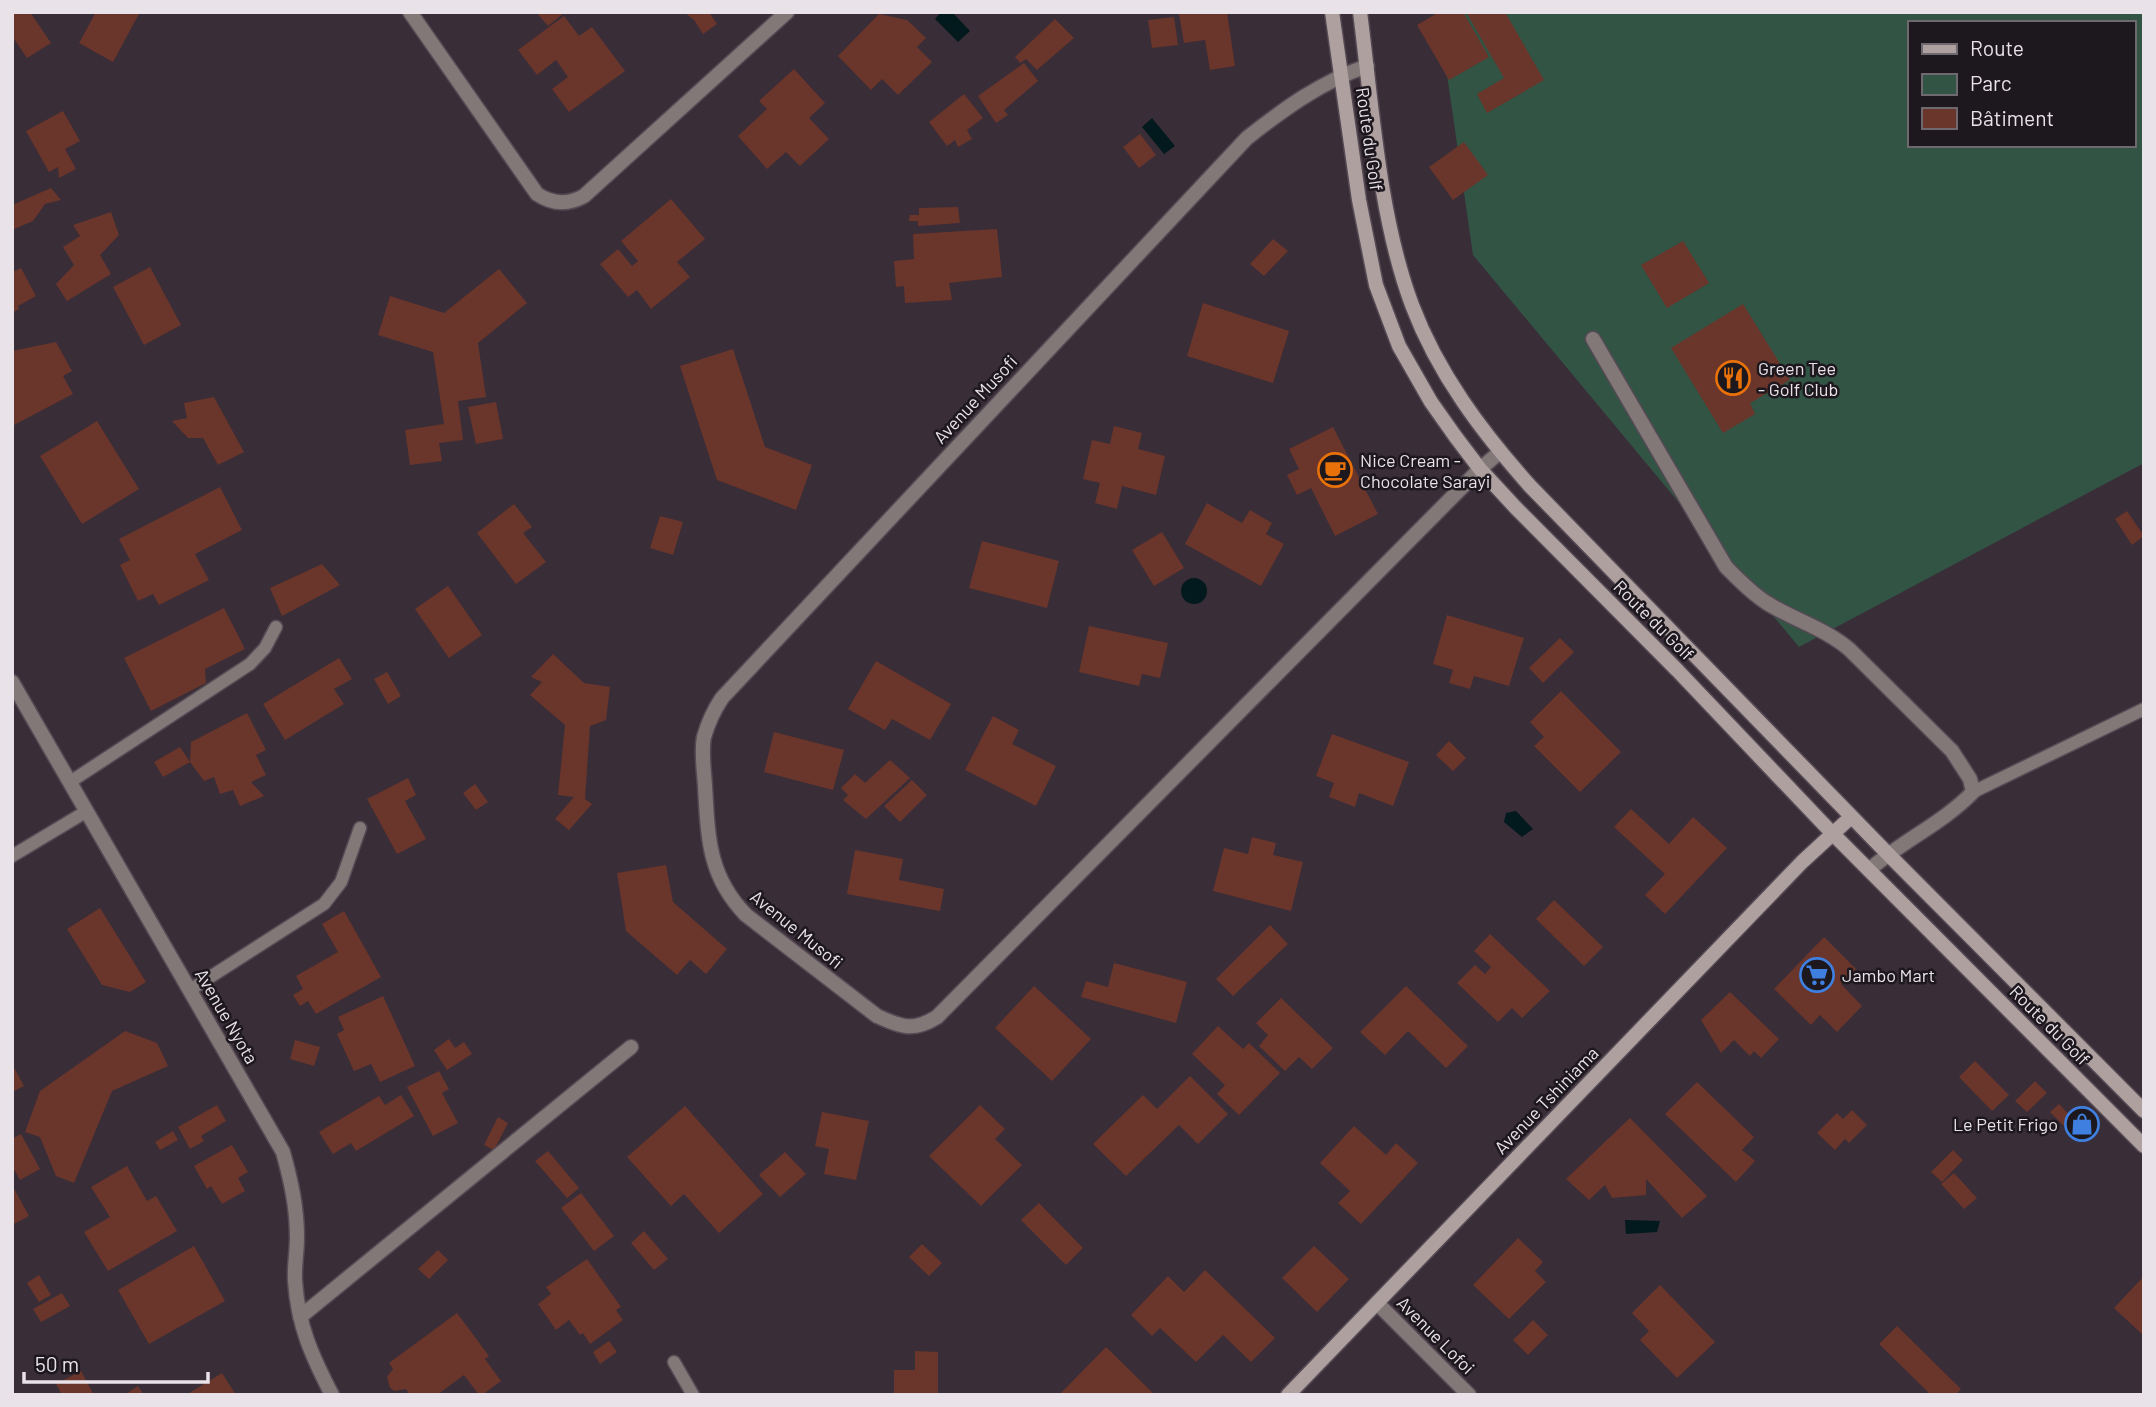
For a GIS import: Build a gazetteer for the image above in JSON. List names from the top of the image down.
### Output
{
  "streets": {
    "main road": ["Route du Golf", "Avenue Tshiniama"],
    "street": ["Avenue Musofi", "Avenue Nyota", "Avenue Lofoi"]
  },
  "crossings": [
    ["Route du Golf", "Avenue Musofi"],
    ["Route du Golf", "Avenue Tshiniama"],
    ["Avenue Tshiniama", "Avenue Lofoi"]
  ],
  "places": {
    "restaurant": ["Green Tee - Golf Club"],
    "cafe": ["Nice Cream - Chocolate Sarayi"],
    "supermarket": ["Jambo Mart"],
    "shop": ["Le Petit Frigo"]
  },
  "legend": ["Route", "Parc", "Bâtiment"],
  "scale_bar": "50 m"
}
